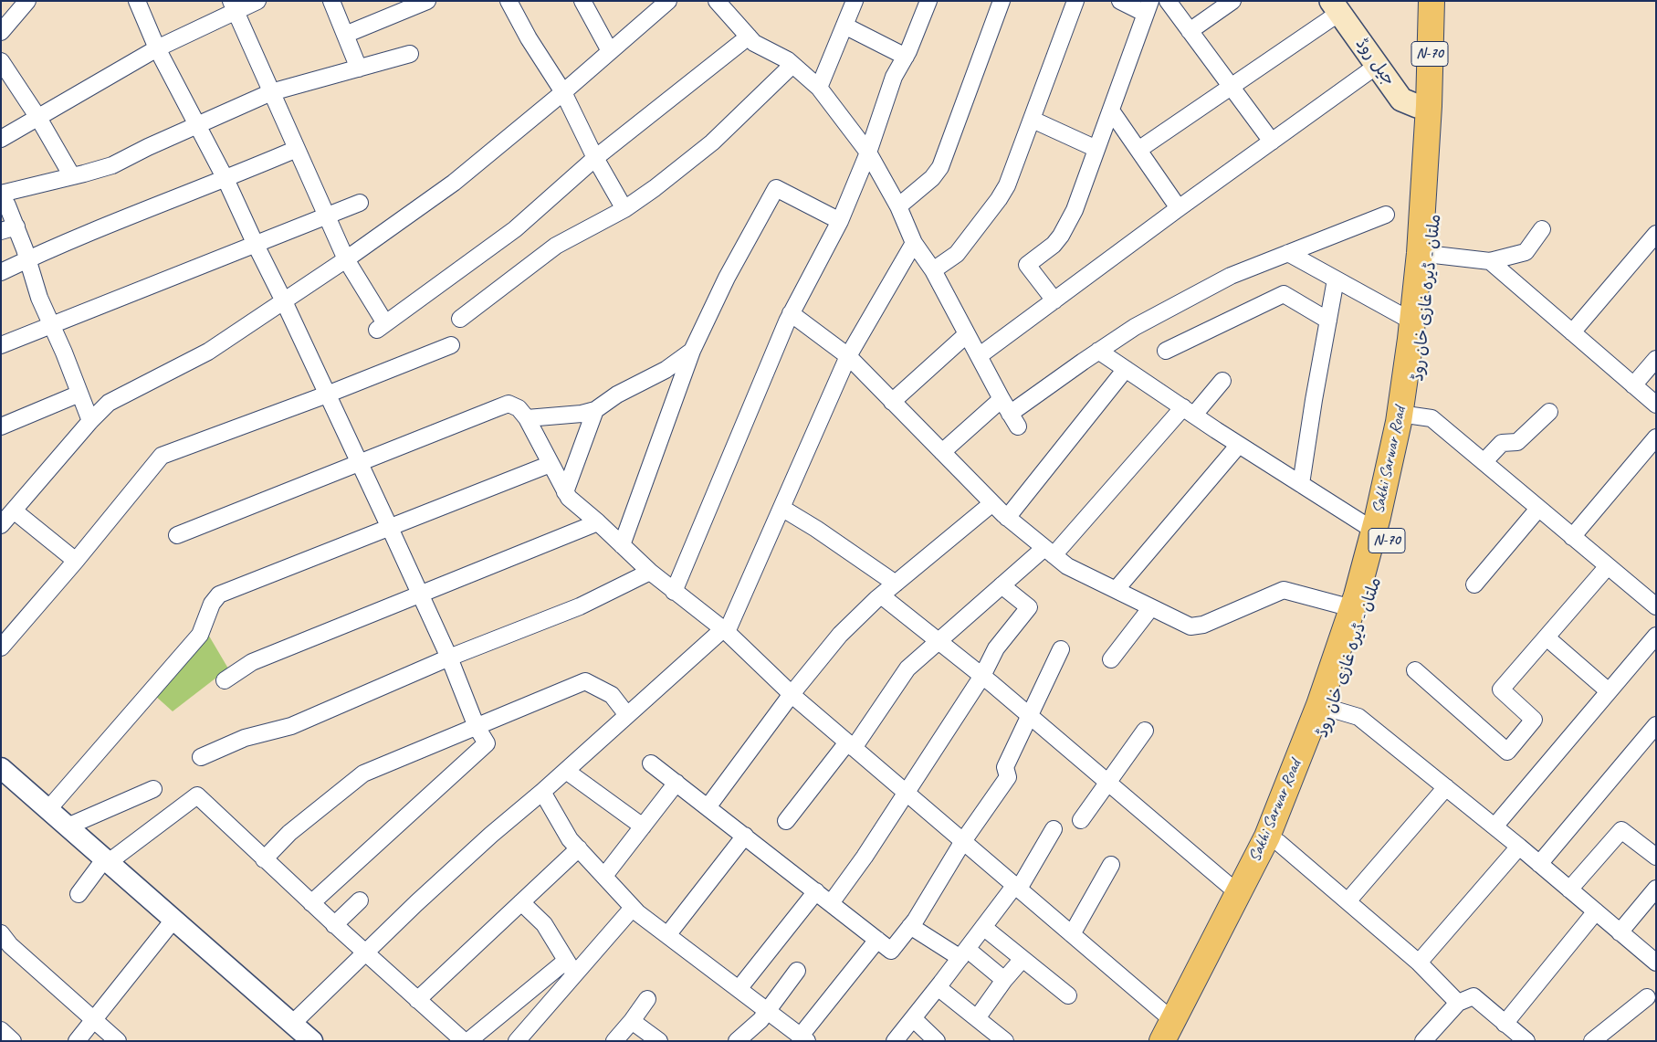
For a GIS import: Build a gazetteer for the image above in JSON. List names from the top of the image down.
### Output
{
  "streets": {
    "highway": ["N-70", "ملتان - ڈیرہ غازی خان روڈ", "Sakhi Sarwar Road"],
    "main road": ["جیل روڈ"]
  },
  "crossings": [
    ["جیل روڈ", "Sakhi Sarwar Road"],
    ["ملتان - ڈیرہ غازی خان روڈ", "Sakhi Sarwar Road"]
  ]
}
